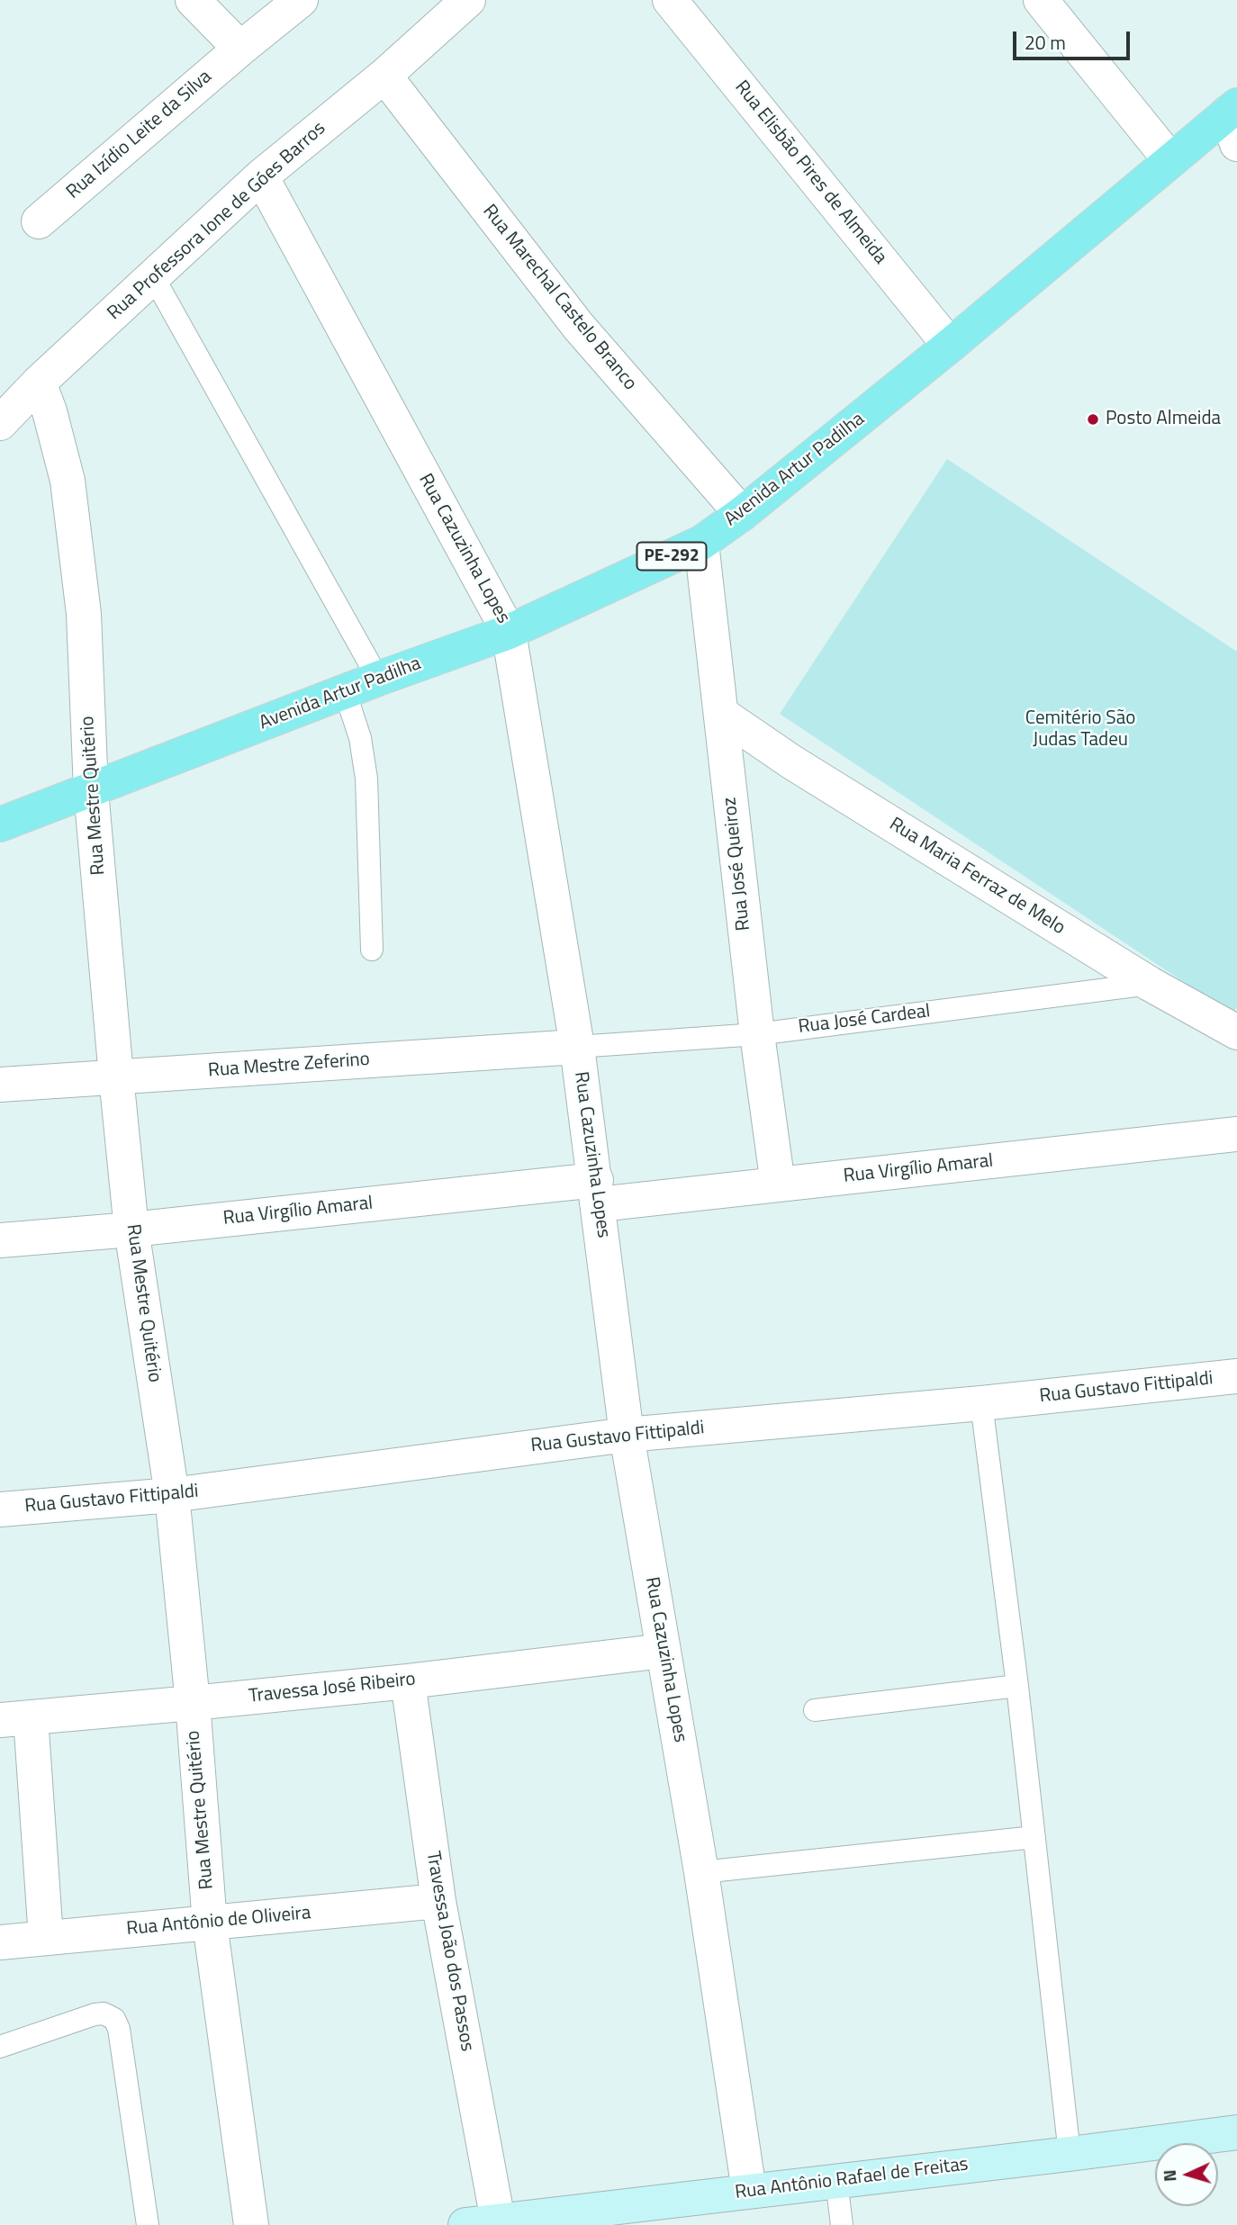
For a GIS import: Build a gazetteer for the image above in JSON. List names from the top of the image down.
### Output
{
  "streets": {
    "main road": ["Avenida Artur Padilha", "PE-292"],
    "street": [
      "Rua Izídio Leite da Silva",
      "Rua Elisbão Pires de Almeida",
      "Rua Professora Ione de Góes Barros",
      "Rua Marechal Castelo Branco",
      "Rua Cazuzinha Lopes",
      "Rua Mestre Quitério",
      "Rua José Queiroz",
      "Rua Maria Ferraz de Melo",
      "Rua Mestre Zeferino",
      "Rua Virgílio Amaral",
      "Rua Gustavo Fittipaldi",
      "Travessa José Ribeiro",
      "Rua Antônio de Oliveira",
      "Travessa João dos Passos",
      "Rua Antônio Rafael de Freitas"
    ],
    "lane": ["Rua José Cardeal"]
  },
  "crossings": [
    ["Rua Elisbão Pires de Almeida", "Avenida Artur Padilha"],
    ["Rua Professora Ione de Góes Barros", "Rua Marechal Castelo Branco"],
    ["Rua Professora Ione de Góes Barros", "Rua Cazuzinha Lopes"],
    ["Rua Professora Ione de Góes Barros", "Rua Mestre Quitério"],
    ["Rua Marechal Castelo Branco", "Avenida Artur Padilha"],
    ["Avenida Artur Padilha", "Rua Cazuzinha Lopes"],
    ["Avenida Artur Padilha", "Rua Mestre Quitério"],
    ["Avenida Artur Padilha", "Rua José Queiroz"],
    ["Rua Cazuzinha Lopes", "Rua José Cardeal"],
    ["Rua Cazuzinha Lopes", "Rua Mestre Zeferino"],
    ["Rua Cazuzinha Lopes", "Rua Virgílio Amaral"],
    ["Rua Cazuzinha Lopes", "Rua Gustavo Fittipaldi"],
    ["Rua Cazuzinha Lopes", "Travessa José Ribeiro"],
    ["Rua Cazuzinha Lopes", "Rua Antônio Rafael de Freitas"],
    ["Rua Mestre Quitério", "Rua Mestre Zeferino"],
    ["Rua Mestre Quitério", "Rua Virgílio Amaral"],
    ["Rua Mestre Quitério", "Rua Gustavo Fittipaldi"],
    ["Rua Mestre Quitério", "Travessa José Ribeiro"],
    ["Rua Mestre Quitério", "Rua Antônio de Oliveira"],
    ["Rua José Queiroz", "Rua Maria Ferraz de Melo"],
    ["Rua José Queiroz", "Rua José Cardeal"],
    ["Rua José Queiroz", "Rua Virgílio Amaral"],
    ["Rua Maria Ferraz de Melo", "Rua José Cardeal"],
    ["Rua José Cardeal", "Rua Mestre Zeferino"],
    ["Travessa José Ribeiro", "Travessa João dos Passos"],
    ["Rua Antônio de Oliveira", "Travessa João dos Passos"],
    ["Travessa João dos Passos", "Rua Antônio Rafael de Freitas"]
  ],
  "parks": ["Cemitério São Judas Tadeu"],
  "places": ["Posto Almeida"],
  "scale_bar": "20 m",
  "north": "left"
}
